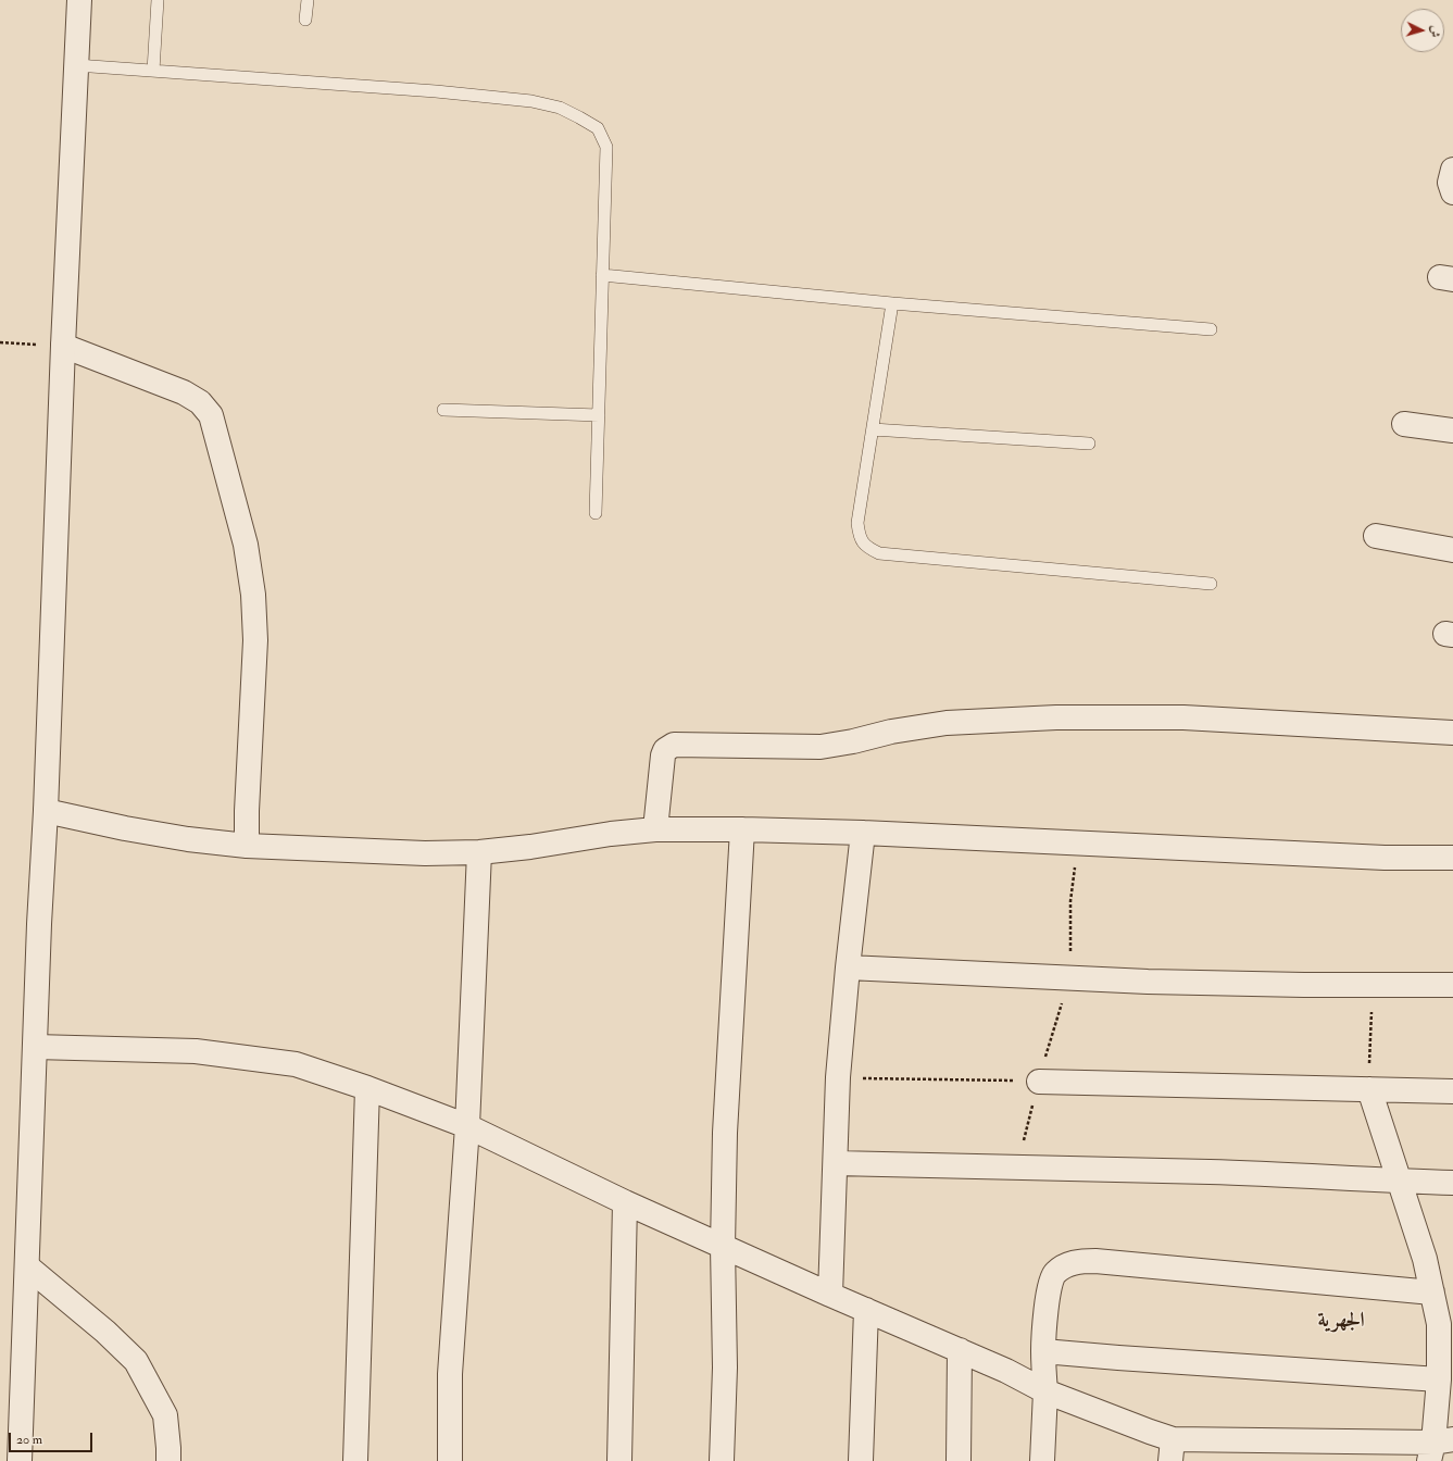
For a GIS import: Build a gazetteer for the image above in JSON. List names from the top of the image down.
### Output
{
  "districts": ["الجهرية"],
  "scale_bar": "20 m",
  "north": "right"
}
